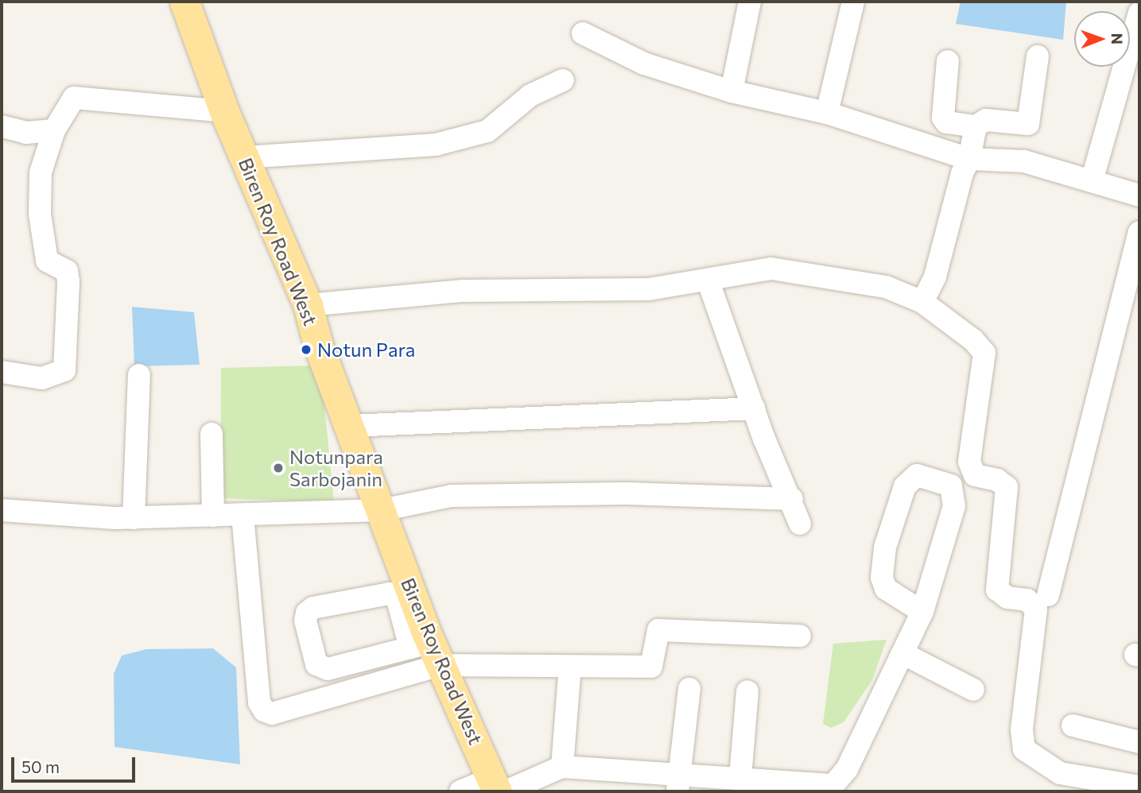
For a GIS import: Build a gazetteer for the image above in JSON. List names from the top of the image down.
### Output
{
  "streets": {
    "main road": ["Biren Roy Road West"]
  },
  "places": ["Notun Para", "Notunpara Sarbojanin"],
  "scale_bar": "50 m",
  "north": "right"
}
